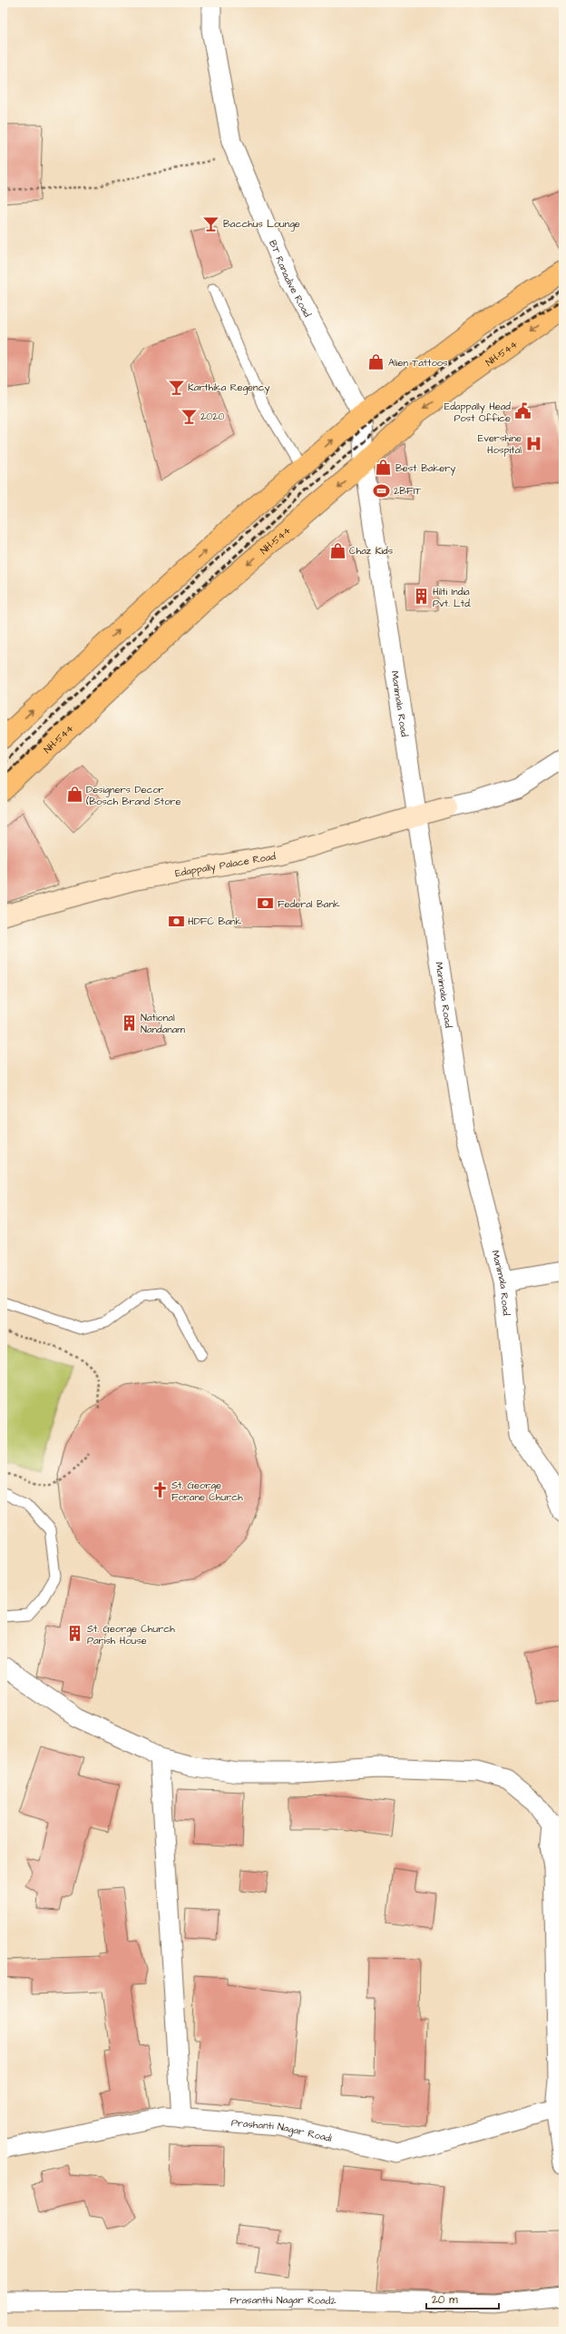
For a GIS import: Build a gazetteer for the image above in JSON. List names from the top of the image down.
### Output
{
  "streets": {
    "main road": ["NH-544"],
    "street": [
      "BT Ranadive Road",
      "Manimala Road",
      "Edappally Palace Road",
      "Prashanti Nagar Road1",
      "Prasanthi Nagar Road2"
    ]
  },
  "crossings": [
    ["BT Ranadive Road", "NH-544"],
    ["BT Ranadive Road", "Manimala Road"],
    ["NH-544", "Manimala Road"],
    ["Manimala Road", "Edappally Palace Road"]
  ],
  "places": {
    "bar": ["Bacchus Lounge", "Karthika Regency", "2020"],
    "shop": [
      "Alien Tattoos",
      "Best Bakery",
      "Chaz Kids",
      "Designers Decor (Bosch Brand Store"
    ],
    "public building": ["Edappally Head Post Office"],
    "hospital": ["Evershine Hospital"],
    "sports": ["2BFIT"],
    "building": ["Hilti India Pvt. Ltd.", "National Nandanam", "St. George Church Parish House"],
    "bank": ["Federal Bank", "HDFC Bank"],
    "church": ["St. George Forane Church"]
  },
  "scale_bar": "20 m"
}
